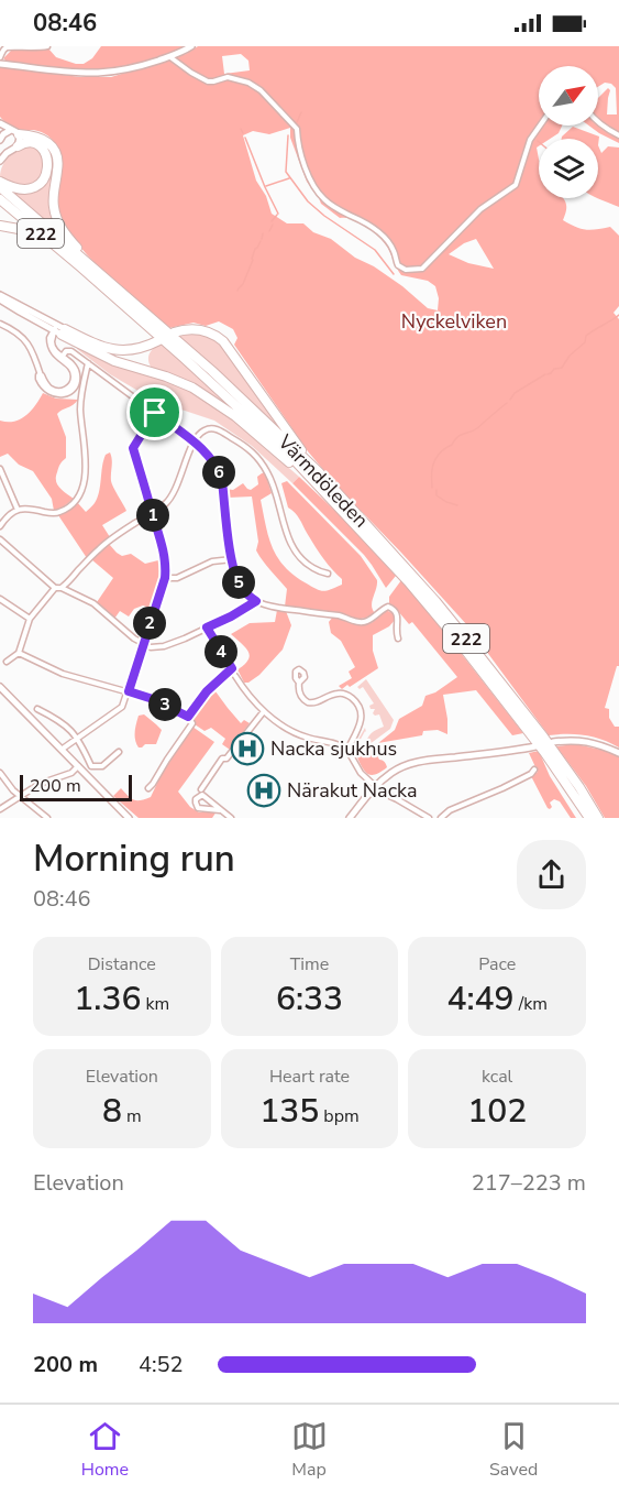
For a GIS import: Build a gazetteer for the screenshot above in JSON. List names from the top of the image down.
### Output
{
  "streets": {
    "highway": ["222", "Värmdöleden"]
  },
  "parks": ["Nyckelviken"],
  "places": {
    "hospital": ["Nacka sjukhus", "Närakut Nacka"]
  },
  "scale_bar": "200 m",
  "north": "top right",
  "page": {
    "status": "08:46",
    "pins": [
      "6",
      "1",
      "5",
      "2",
      "4",
      "3"
    ],
    "scale": "200 m",
    "heading": ["Morning run", "08:46"],
    "stats": [
      ["Distance", "1.36 km"],
      ["Time", "6:33"],
      ["Pace", "4:49 /km"],
      ["Elevation", "8 m"],
      ["Heart rate", "135 bpm"],
      ["kcal", "102"]
    ],
    "chart": ["Elevation", "217–223 m"],
    "list": [
      {
        "name": "200 m",
        "note": "4:52"
      }
    ],
    "tabs": ["Home", "Map", "Saved"]
  }
}
